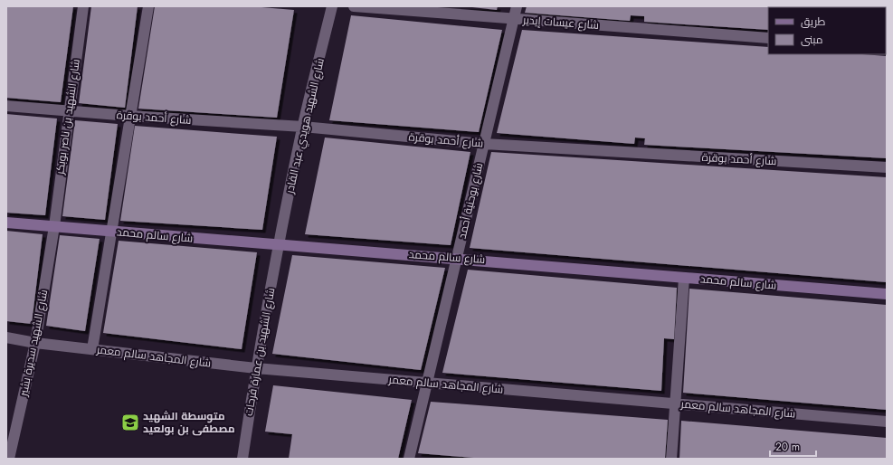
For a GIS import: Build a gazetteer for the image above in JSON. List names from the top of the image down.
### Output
{
  "streets": {
    "street": [
      "شارع عيسات إيدير",
      "شارع الشهيد بن ناصر بوبكر",
      "شارع أحمد بوقرة",
      "شارع الشهيد هويدي عبد القادر",
      "شارع بوحنية أحمد",
      "شارع سالم محمد",
      "شارع الشهيد سديرة بشير",
      "شارع الشهيد بن عمارة فرحات",
      "شارع المجاهد سالم معمر"
    ]
  },
  "crossings": [
    ["شارع عيسات إيدير", "شارع بوحنية أحمد"],
    ["شارع الشهيد بن ناصر بوبكر", "شارع أحمد بوقرة"],
    ["شارع الشهيد بن ناصر بوبكر", "شارع سالم محمد"],
    ["شارع الشهيد بن ناصر بوبكر", "شارع الشهيد سديرة بشير"],
    ["شارع أحمد بوقرة", "شارع الشهيد هويدي عبد القادر"],
    ["شارع أحمد بوقرة", "شارع بوحنية أحمد"],
    ["شارع الشهيد هويدي عبد القادر", "شارع سالم محمد"],
    ["شارع الشهيد هويدي عبد القادر", "شارع الشهيد بن عمارة فرحات"],
    ["شارع بوحنية أحمد", "شارع سالم محمد"],
    ["شارع بوحنية أحمد", "شارع المجاهد سالم معمر"],
    ["شارع سالم محمد", "شارع الشهيد سديرة بشير"],
    ["شارع سالم محمد", "شارع الشهيد بن عمارة فرحات"],
    ["شارع الشهيد سديرة بشير", "شارع المجاهد سالم معمر"],
    ["شارع الشهيد بن عمارة فرحات", "شارع المجاهد سالم معمر"]
  ],
  "places": {
    "school or university": ["متوسطة الشهيد مصطفى بن بولعيد"]
  },
  "legend": ["طريق", "مبنى"],
  "scale_bar": "20 m"
}
